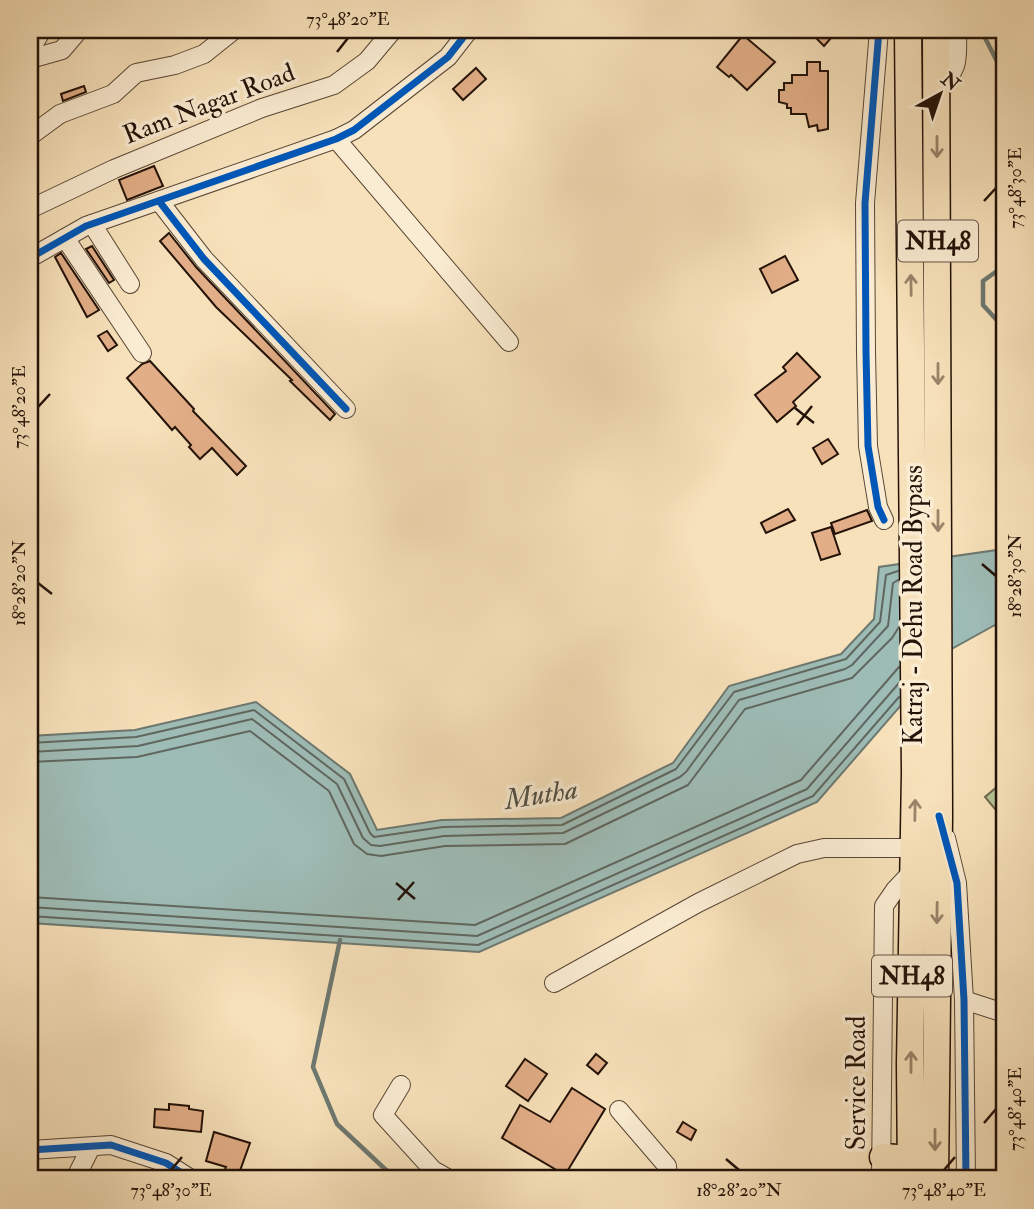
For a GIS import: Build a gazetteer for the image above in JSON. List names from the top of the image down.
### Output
{
  "streets": {
    "highway": ["NH48", "Katraj - Dehu Road Bypass"],
    "street": ["Ram Nagar Road", "Service Road"]
  },
  "crossings": [
    ["Katraj - Dehu Road Bypass", "Service Road"]
  ],
  "water": ["Mutha"],
  "north": "top right",
  "coordinates": [
    "73°48'20\"E",
    "73°48'30\"E",
    "18°28'30\"N",
    "18°28'20\"N",
    "73°48'40\"E"
  ]
}
